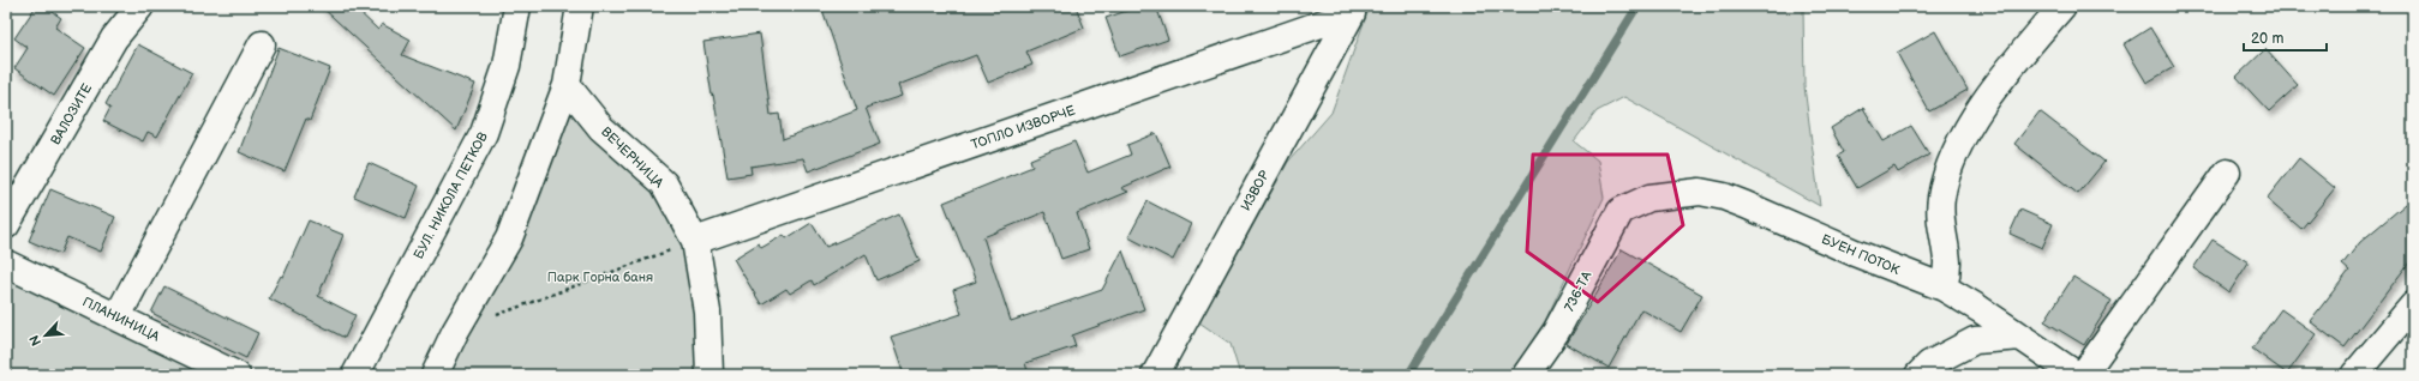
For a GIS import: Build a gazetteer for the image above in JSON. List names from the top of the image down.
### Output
{
  "streets": {
    "street": [
      "ВАЛОЗИТЕ",
      "ТОПЛО ИЗВОРЧЕ",
      "ВЕЧЕРНИЦА",
      "ИЗВОР",
      "БУЛ. НИКОЛА ПЕТКОВ",
      "БУЕН ПОТОК",
      "736-ТА",
      "ПЛАНИНИЦА"
    ]
  },
  "crossings": [
    ["ТОПЛО ИЗВОРЧЕ", "ВЕЧЕРНИЦА"],
    ["ТОПЛО ИЗВОРЧЕ", "ИЗВОР"],
    ["БУЕН ПОТОК", "736-ТА"]
  ],
  "parks": ["Парк Горна баня"],
  "scale_bar": "20 m",
  "north": "bottom left"
}
